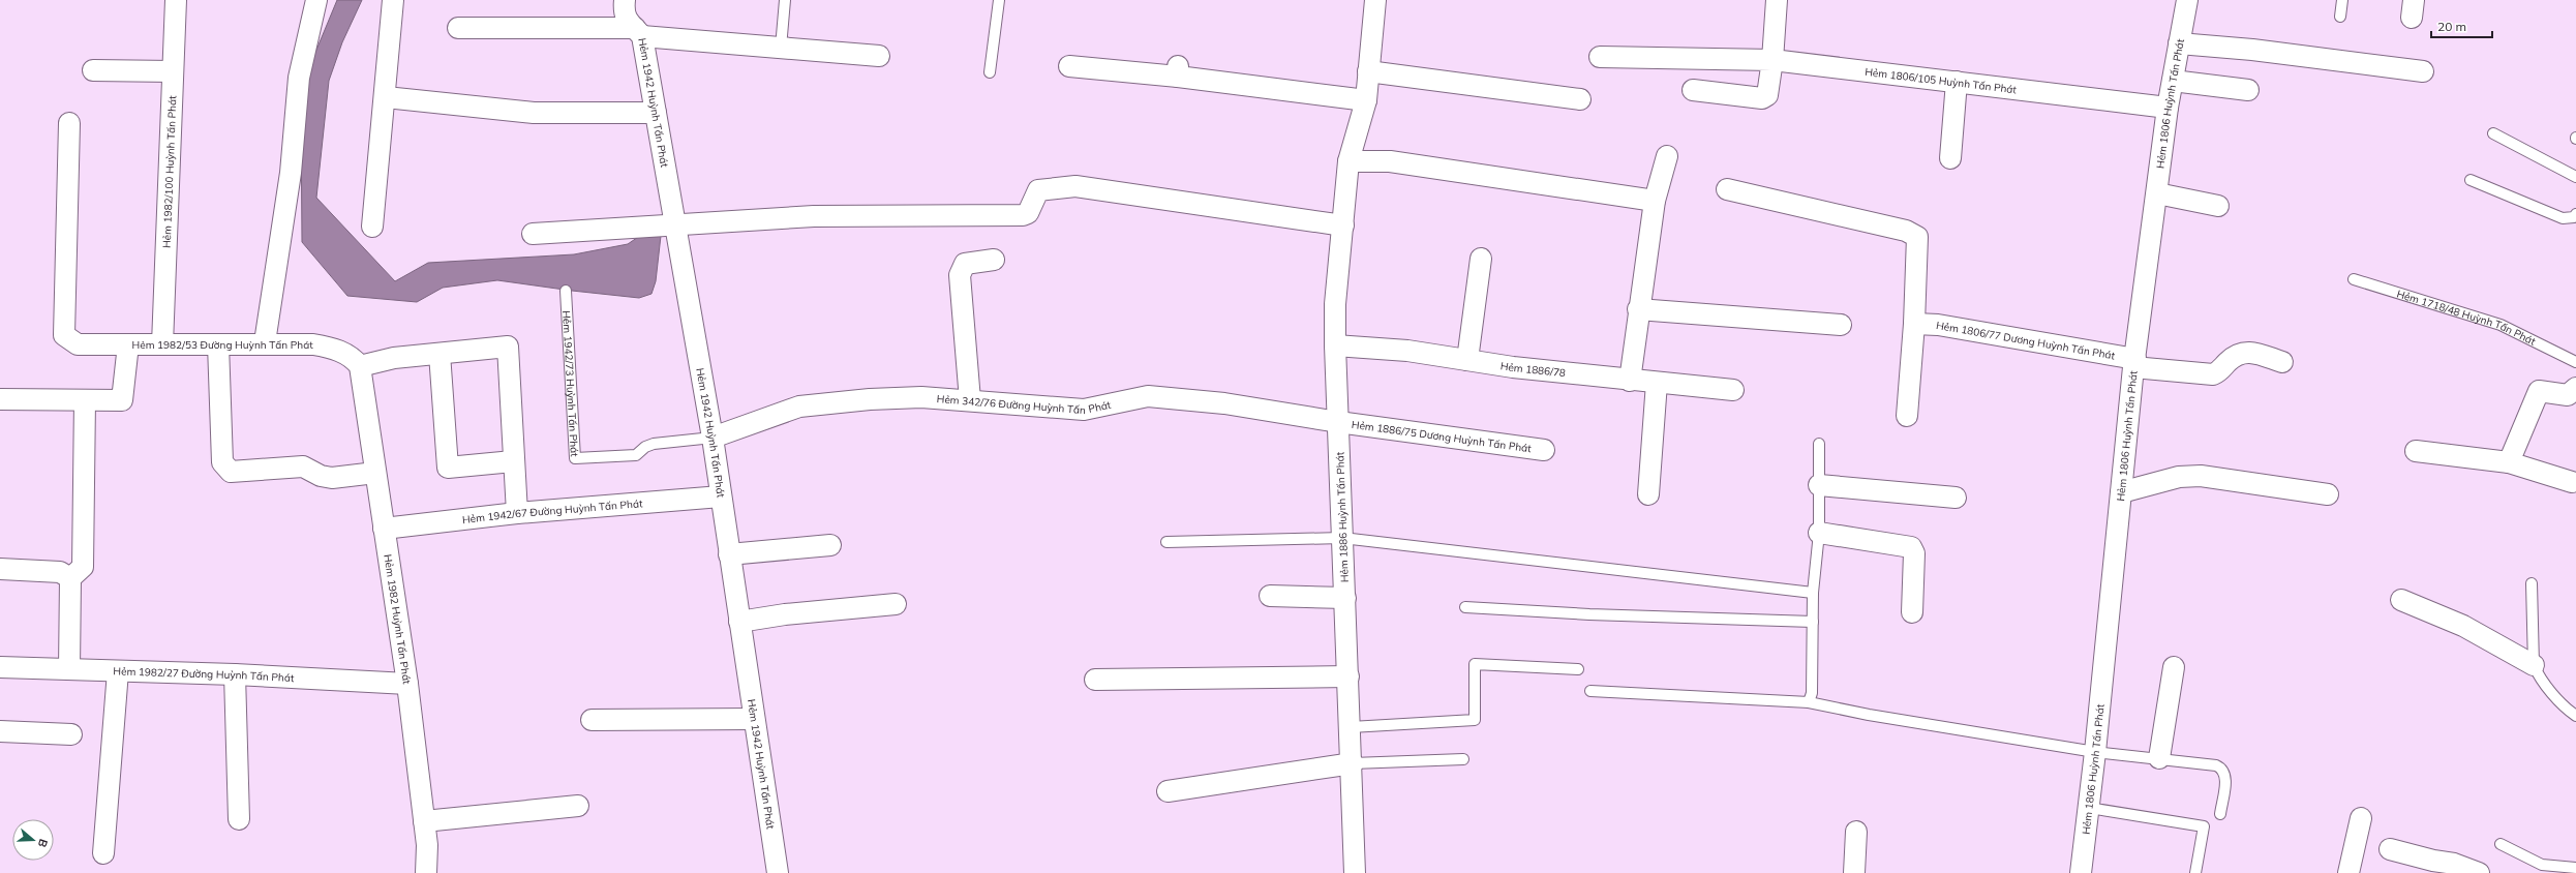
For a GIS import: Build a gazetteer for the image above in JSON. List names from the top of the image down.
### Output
{
  "streets": {
    "street": [
      "Hẻm 1806/105 Huỳnh Tấn Phát",
      "Hẻm 1942 Huỳnh Tấn Phát",
      "Hẻm 1806 Huỳnh Tấn Phát",
      "Hẻm 1982/100 Huỳnh Tấn Phát",
      "Hẻm 1806/77 Dương Huỳnh Tấn Phát",
      "Hẻm 1982/53 Đường Huỳnh Tấn Phát",
      "Hẻm 1886/78",
      "Hẻm 342/76 Đường Huỳnh Tấn Phát",
      "Hẻm 1886/75 Dương Huỳnh Tấn Phát",
      "Hẻm 1942/67 Đường Huỳnh Tấn Phát",
      "Hẻm 1886 Huỳnh Tấn Phát",
      "Hẻm 1982 Huỳnh Tấn Phát",
      "Hẻm 1982/27 Đường Huỳnh Tấn Phát"
    ],
    "lane": ["Hẻm 1718/48 Huỳnh Tấn Phát", "Hẻm 1942/73 Huỳnh Tấn Phát"]
  },
  "crossings": [
    ["Hẻm 1806/105 Huỳnh Tấn Phát", "Hẻm 1806 Huỳnh Tấn Phát"],
    ["Hẻm 1942 Huỳnh Tấn Phát", "Hẻm 1942/73 Huỳnh Tấn Phát"],
    ["Hẻm 1942 Huỳnh Tấn Phát", "Hẻm 342/76 Đường Huỳnh Tấn Phát"],
    ["Hẻm 1942 Huỳnh Tấn Phát", "Hẻm 1942/67 Đường Huỳnh Tấn Phát"],
    ["Hẻm 1806 Huỳnh Tấn Phát", "Hẻm 1806/77 Dương Huỳnh Tấn Phát"],
    ["Hẻm 1982/100 Huỳnh Tấn Phát", "Hẻm 1982/53 Đường Huỳnh Tấn Phát"],
    ["Hẻm 1982/53 Đường Huỳnh Tấn Phát", "Hẻm 1982 Huỳnh Tấn Phát"],
    ["Hẻm 1886/78", "Hẻm 1886 Huỳnh Tấn Phát"],
    ["Hẻm 1942/73 Huỳnh Tấn Phát", "Hẻm 342/76 Đường Huỳnh Tấn Phát"],
    ["Hẻm 342/76 Đường Huỳnh Tấn Phát", "Hẻm 1886/75 Dương Huỳnh Tấn Phát"],
    ["Hẻm 342/76 Đường Huỳnh Tấn Phát", "Hẻm 1886 Huỳnh Tấn Phát"],
    ["Hẻm 1886/75 Dương Huỳnh Tấn Phát", "Hẻm 1886 Huỳnh Tấn Phát"],
    ["Hẻm 1942/67 Đường Huỳnh Tấn Phát", "Hẻm 1982 Huỳnh Tấn Phát"],
    ["Hẻm 1982 Huỳnh Tấn Phát", "Hẻm 1982/27 Đường Huỳnh Tấn Phát"]
  ],
  "scale_bar": "20 m",
  "north": "right"
}
